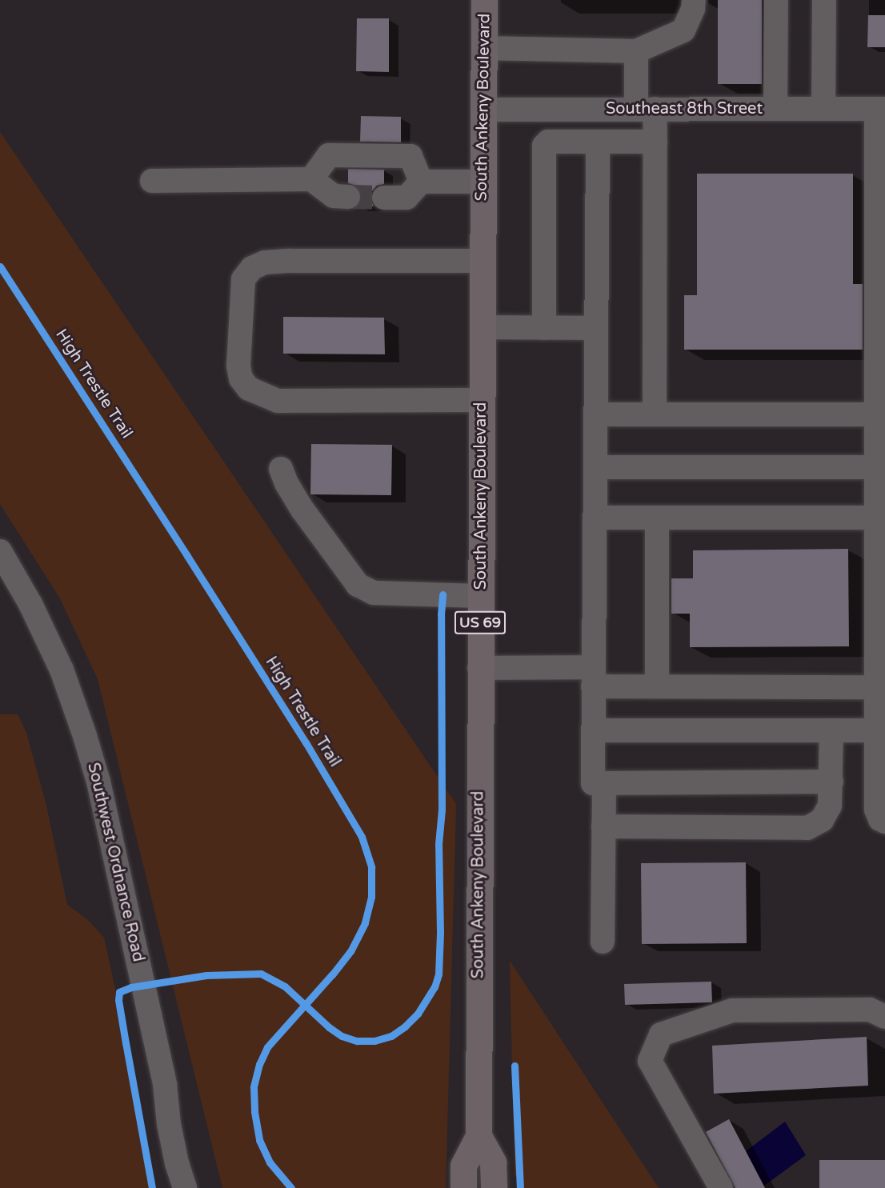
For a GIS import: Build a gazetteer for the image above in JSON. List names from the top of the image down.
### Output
{
  "streets": {
    "main road": ["South Ankeny Boulevard", "US 69"],
    "street": ["Southeast 8th Street", "Southwest Ordnance Road"],
    "cycle path": ["High Trestle Trail"]
  },
  "crossings": [
    ["South Ankeny Boulevard", "Southeast 8th Street"]
  ]
}
